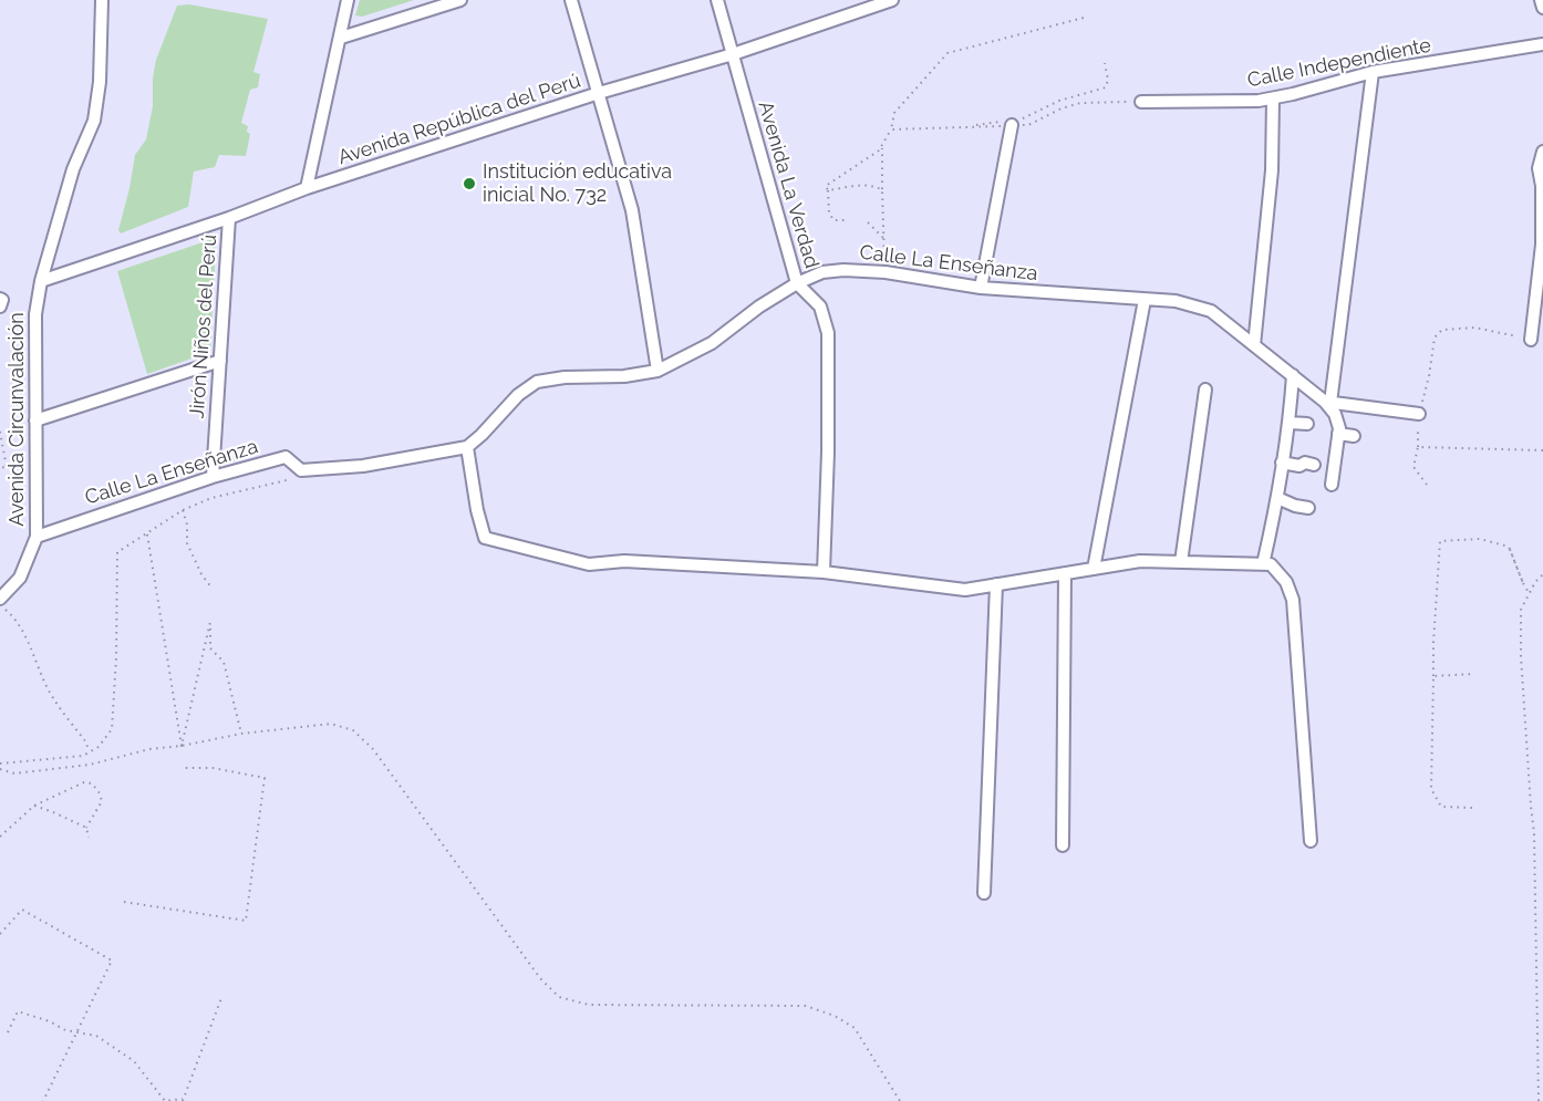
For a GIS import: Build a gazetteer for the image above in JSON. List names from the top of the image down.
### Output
{
  "streets": {
    "street": [
      "Calle Independiente",
      "Avenida República del Perú",
      "Avenida La Verdad",
      "Calle La Enseñanza",
      "Jirón Niños del Perú",
      "Avenida Circunvalación"
    ]
  },
  "crossings": [
    ["Avenida República del Perú", "Avenida La Verdad"],
    ["Avenida República del Perú", "Jirón Niños del Perú"],
    ["Avenida República del Perú", "Avenida Circunvalación"],
    ["Avenida La Verdad", "Calle La Enseñanza"],
    ["Calle La Enseñanza", "Jirón Niños del Perú"],
    ["Calle La Enseñanza", "Avenida Circunvalación"]
  ],
  "places": ["Institución educativa inicial No. 732"]
}
